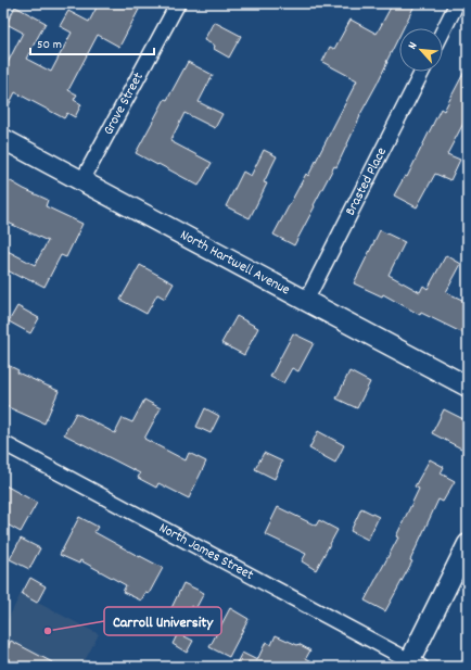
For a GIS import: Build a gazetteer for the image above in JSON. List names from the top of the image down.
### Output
{
  "streets": {
    "street": [
      "Grove Street",
      "Brasted Place",
      "North Hartwell Avenue",
      "North James Street"
    ]
  },
  "crossings": [
    ["Grove Street", "North Hartwell Avenue"],
    ["Brasted Place", "North Hartwell Avenue"]
  ],
  "places": ["Carroll University"],
  "scale_bar": "50 m",
  "north": "top left"
}
